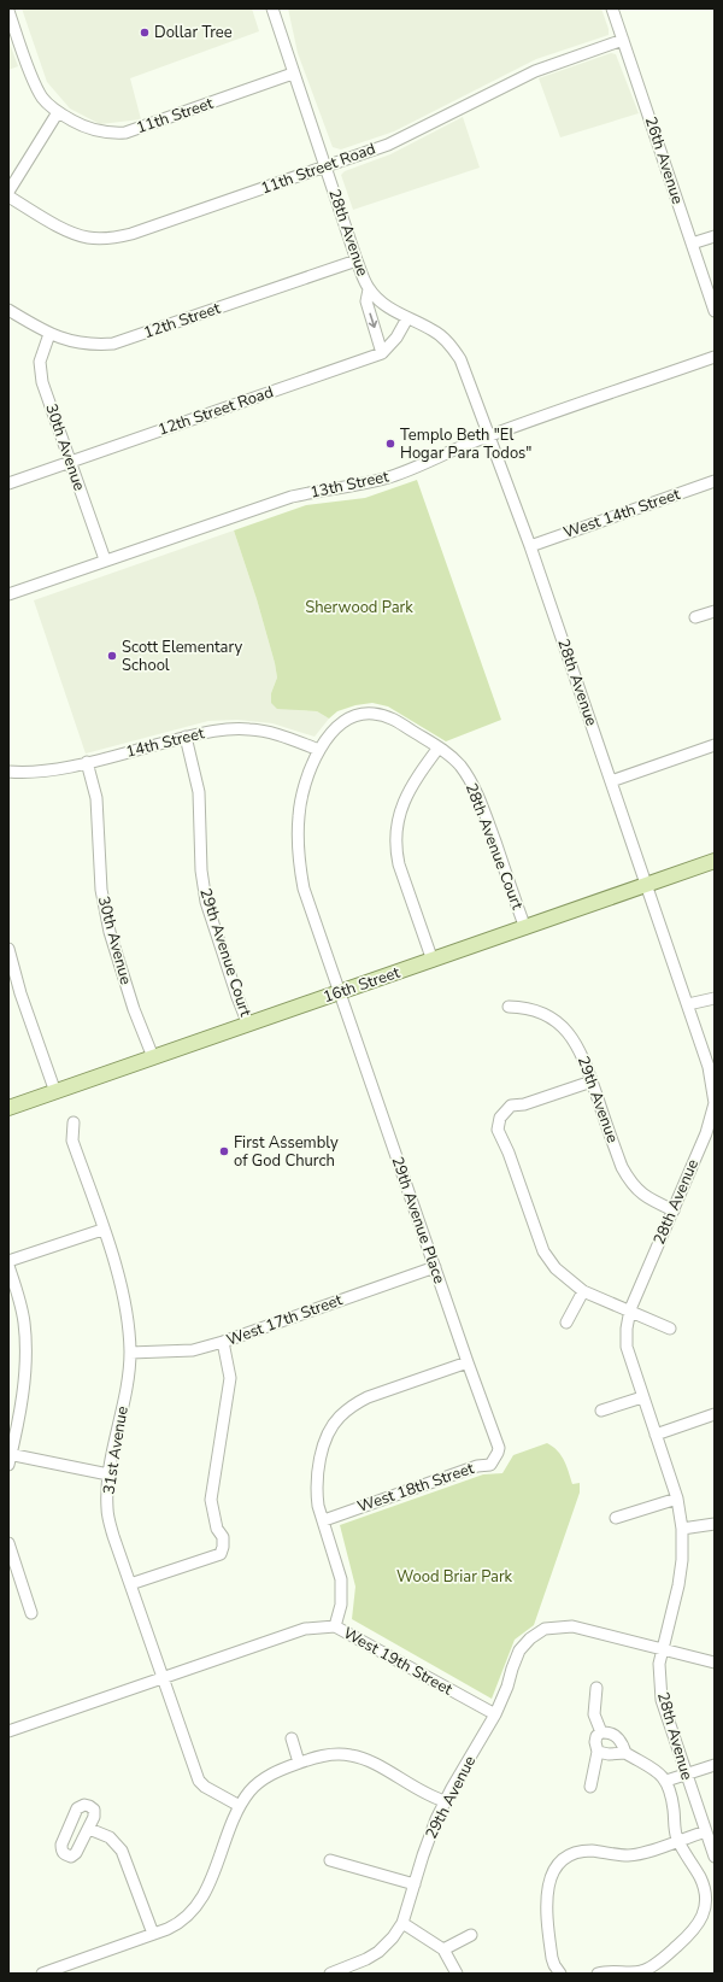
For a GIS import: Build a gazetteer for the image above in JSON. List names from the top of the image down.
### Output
{
  "streets": {
    "main road": ["16th Street"],
    "street": [
      "11th Street",
      "26th Avenue",
      "11th Street Road",
      "28th Avenue",
      "12th Street",
      "12th Street Road",
      "30th Avenue",
      "13th Street",
      "West 14th Street",
      "14th Street",
      "28th Avenue Court",
      "29th Avenue Court",
      "29th Avenue",
      "29th Avenue Place",
      "West 17th Street",
      "31st Avenue",
      "West 18th Street",
      "West 19th Street"
    ]
  },
  "crossings": [
    ["11th Street", "28th Avenue"],
    ["26th Avenue", "11th Street Road"],
    ["11th Street Road", "28th Avenue"],
    ["28th Avenue", "12th Street"],
    ["28th Avenue", "12th Street Road"],
    ["28th Avenue", "13th Street"],
    ["28th Avenue", "West 14th Street"],
    ["28th Avenue", "16th Street"],
    ["28th Avenue", "29th Avenue"],
    ["12th Street", "30th Avenue"],
    ["12th Street Road", "30th Avenue"],
    ["30th Avenue", "13th Street"],
    ["30th Avenue", "14th Street"],
    ["30th Avenue", "16th Street"],
    ["14th Street", "28th Avenue Court"],
    ["14th Street", "29th Avenue Court"],
    ["28th Avenue Court", "16th Street"],
    ["29th Avenue Court", "16th Street"],
    ["16th Street", "29th Avenue Place"],
    ["29th Avenue", "West 19th Street"],
    ["29th Avenue Place", "West 17th Street"],
    ["29th Avenue Place", "West 18th Street"],
    ["West 17th Street", "31st Avenue"],
    ["31st Avenue", "West 19th Street"]
  ],
  "parks": ["Sherwood Park", "Wood Briar Park"],
  "places": [
    "Dollar Tree",
    "Templo Beth \"El Hogar Para Todos\"",
    "Scott Elementary School",
    "First Assembly of God Church"
  ]
}
